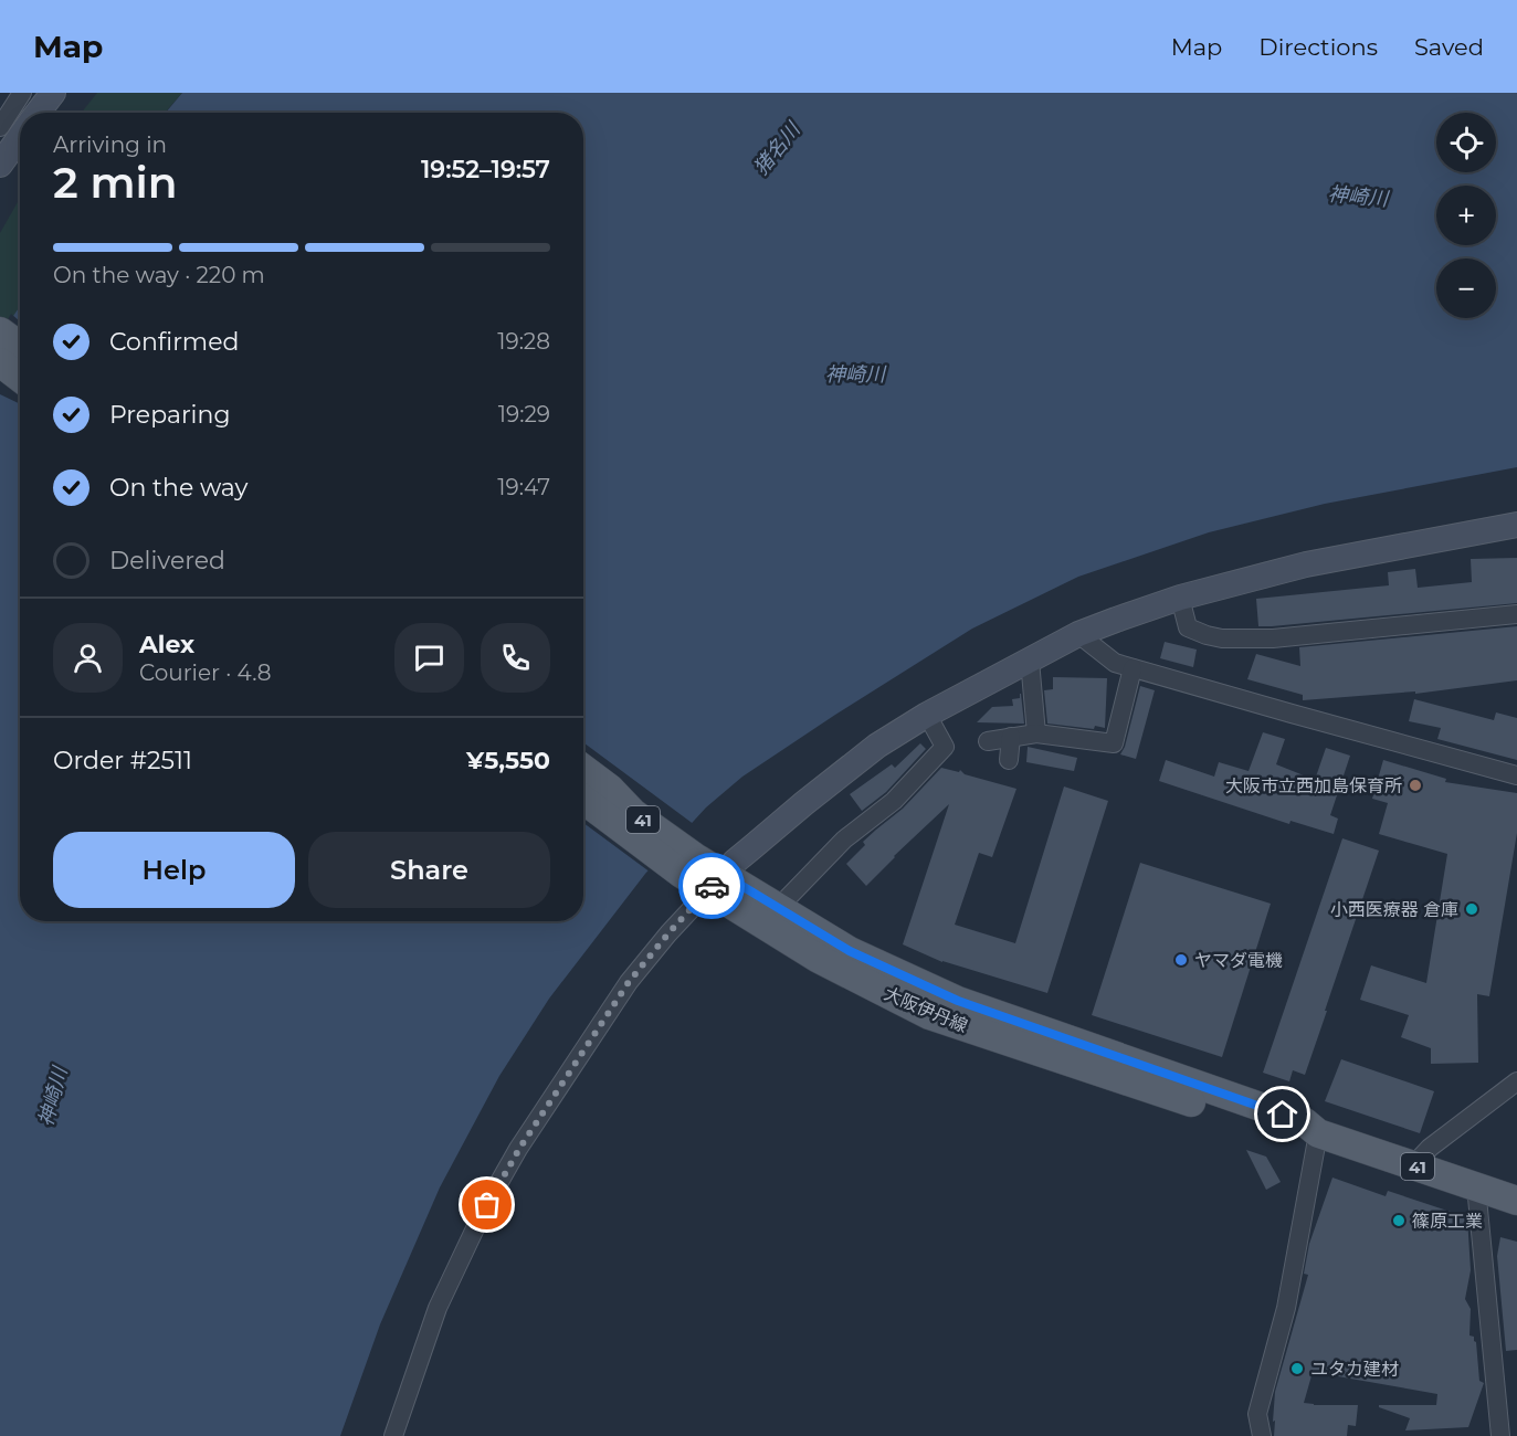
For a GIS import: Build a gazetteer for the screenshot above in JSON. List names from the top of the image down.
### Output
{
  "streets": {
    "main road": ["41", "大阪伊丹線"]
  },
  "water": ["猪名川", "神崎川"],
  "places": [
    "大阪市立西加島保育所",
    "小西医療器 倉庫",
    "ヤマダ電機",
    "篠原工業",
    "ユタカ建材"
  ],
  "page": {
    "header": "Map",
    "nav": ["Map", "Directions", "Saved"],
    "map_buttons": ["+", "−"],
    "heading": ["2 min", "Arriving in", "19:52–19:57"],
    "panel": [
      "Alex",
      "Courier · 4.8",
      "Order #2511",
      "¥5,550"
    ],
    "bar": "On the way · 220 m",
    "list": [
      ["Confirmed", "19:28"],
      ["Preparing", "19:29"],
      ["On the way", "19:47"],
      "Delivered"
    ],
    "buttons": ["Help", "Share"]
  }
}
